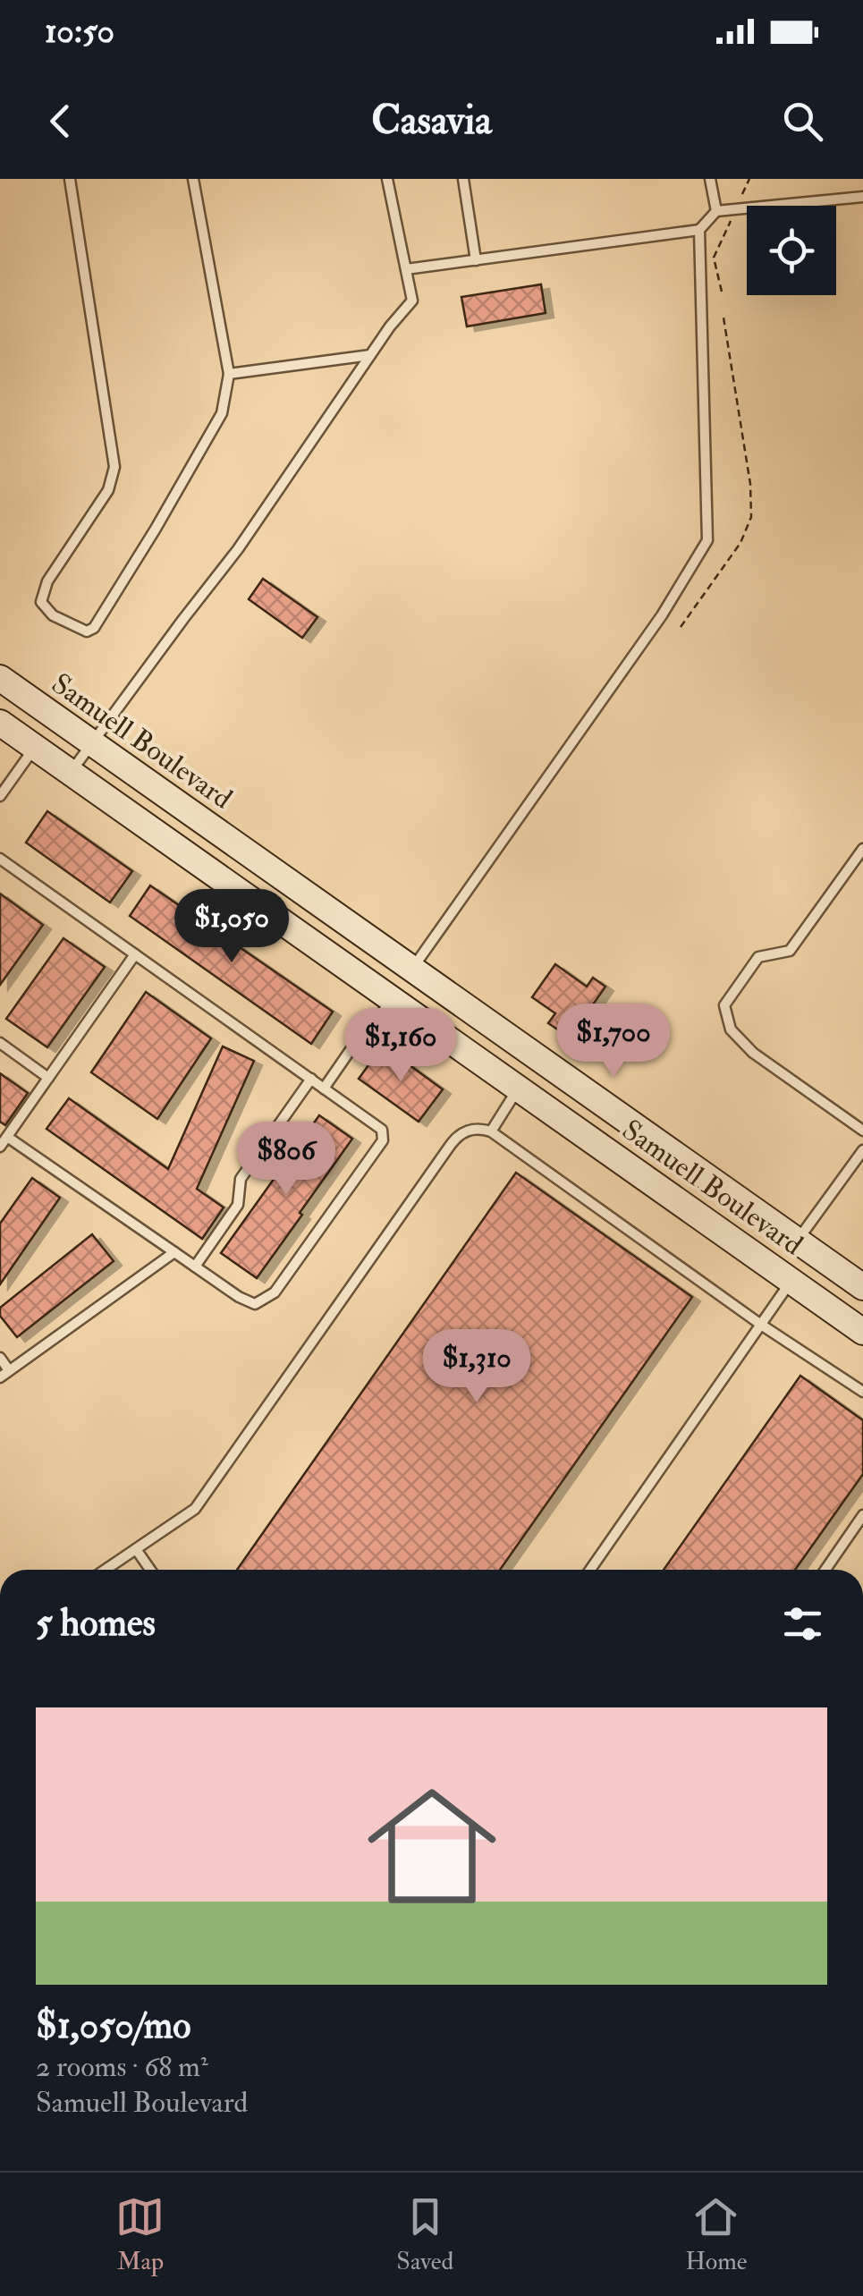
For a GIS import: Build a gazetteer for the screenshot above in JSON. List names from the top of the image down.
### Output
{
  "streets": {
    "main road": ["Samuell Boulevard"]
  },
  "page": {
    "status": "10:50",
    "header": "Casavia",
    "price": [
      "$1,050",
      "$1,700",
      "$1,160",
      "$806",
      "$1,310"
    ],
    "heading": "5 homes",
    "list": [
      {
        "name": "$1,050/mo",
        "note": "2 rooms · 68 m² · Samuell Boulevard"
      }
    ],
    "tabs": ["Map", "Saved", "Home"]
  }
}
